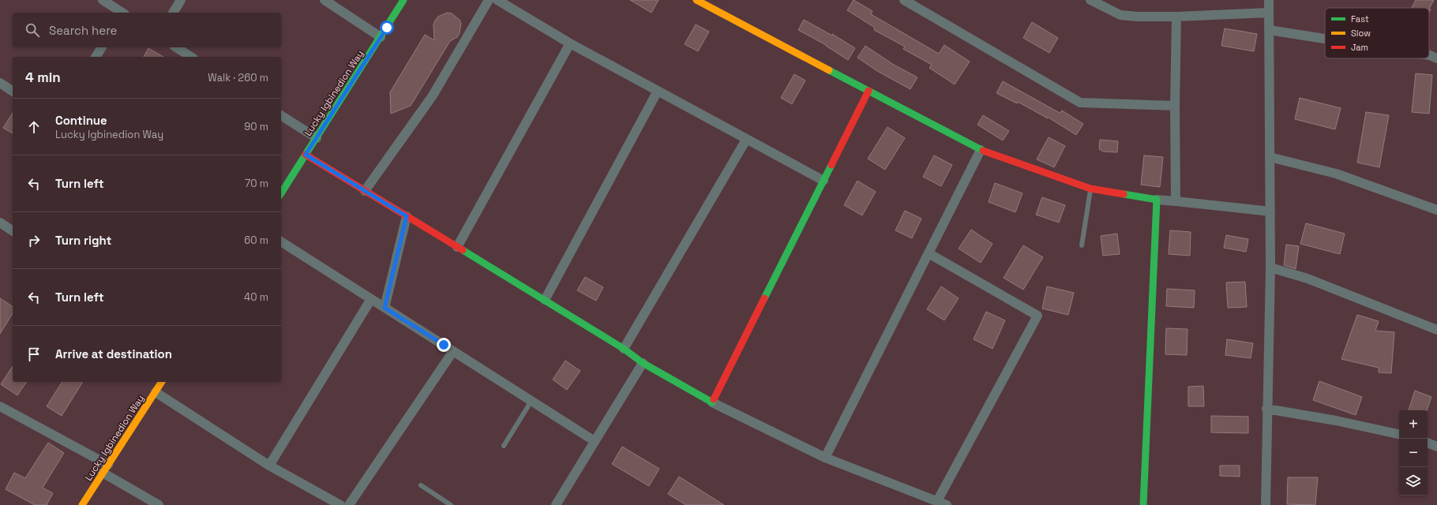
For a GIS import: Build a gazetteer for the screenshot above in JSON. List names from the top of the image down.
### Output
{
  "streets": {
    "street": ["Lucky Igbinedion Way"]
  },
  "legend": ["Fast", "Slow", "Jam"],
  "page": {
    "search": "Search here",
    "heading": ["4 min", "Walk · 260 m"],
    "list": [
      ["Continue", "Lucky Igbinedion Way", "90 m"],
      ["Turn left", "70 m"],
      ["Turn right", "60 m"],
      ["Turn left", "40 m"],
      "Arrive at destination"
    ],
    "map_buttons": ["+", "−"]
  }
}
